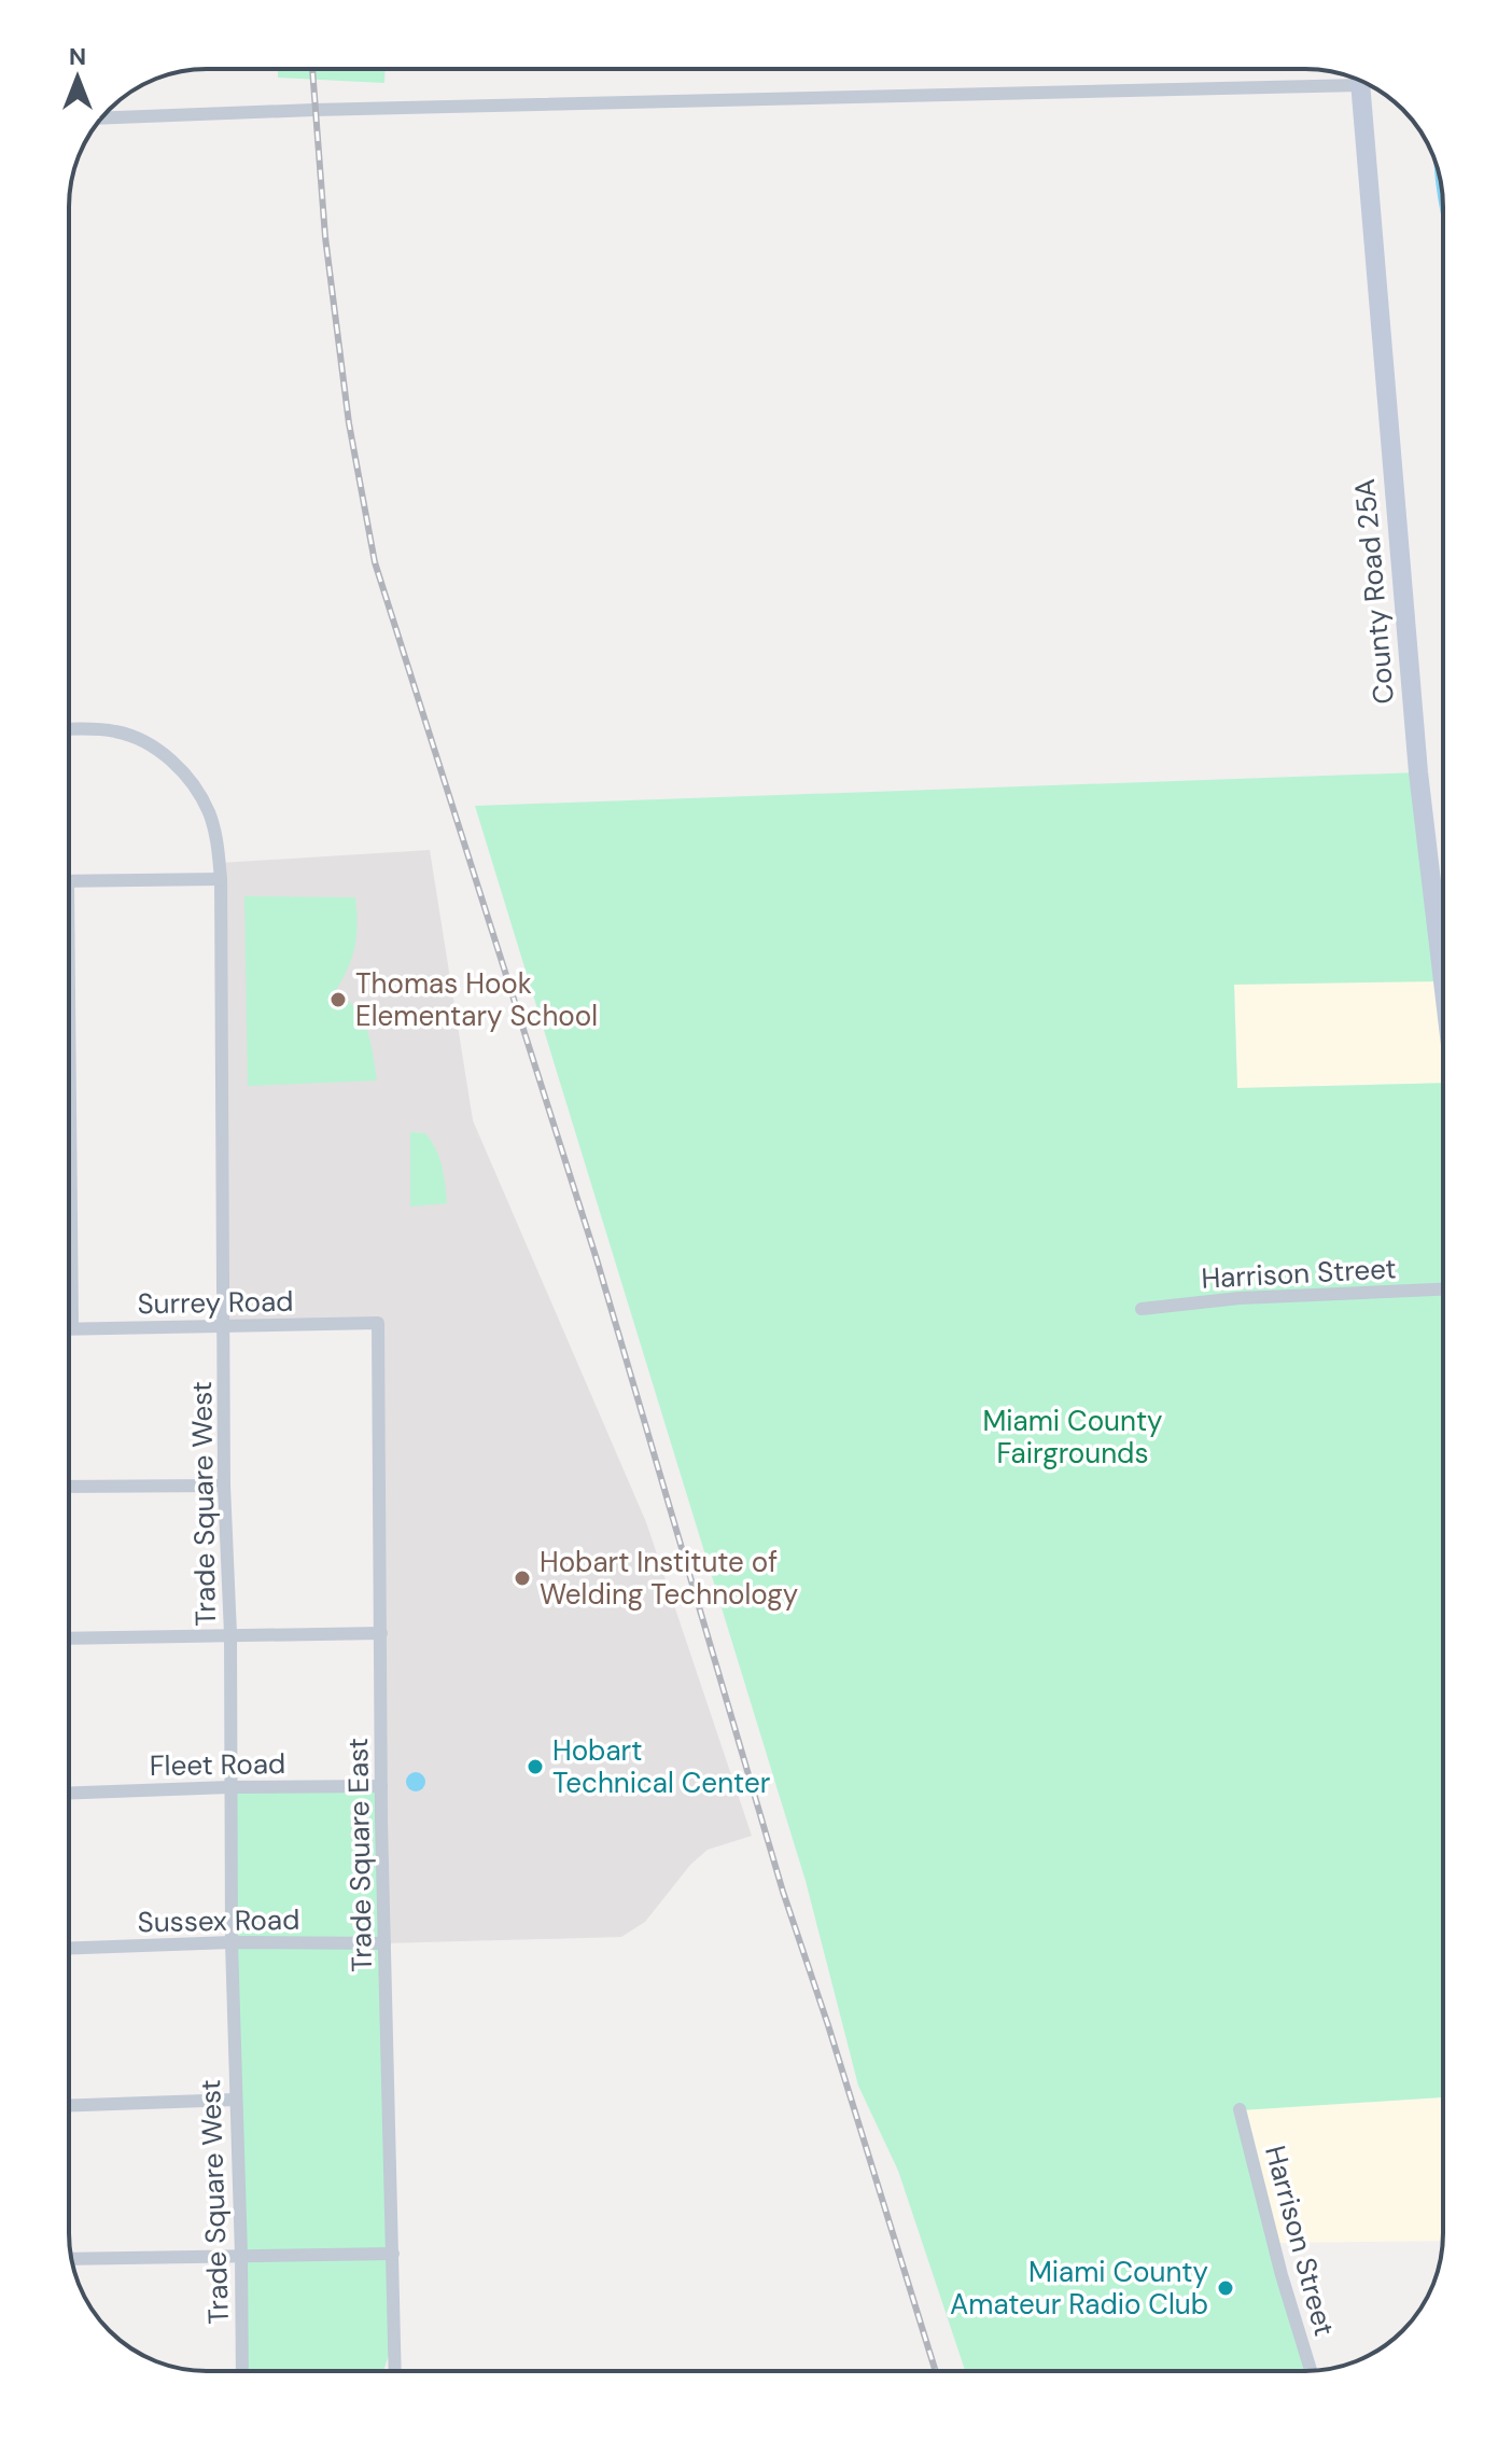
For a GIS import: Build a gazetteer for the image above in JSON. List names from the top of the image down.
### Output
{
  "streets": {
    "main road": ["County Road 25A"],
    "street": [
      "Harrison Street",
      "Surrey Road",
      "Trade Square West",
      "Fleet Road",
      "Trade Square East",
      "Sussex Road"
    ]
  },
  "crossings": [
    ["Surrey Road", "Trade Square West"],
    ["Surrey Road", "Trade Square East"],
    ["Trade Square West", "Fleet Road"],
    ["Trade Square West", "Sussex Road"],
    ["Fleet Road", "Trade Square East"],
    ["Trade Square East", "Sussex Road"]
  ],
  "parks": ["Miami County Fairgrounds"],
  "places": [
    "Thomas Hook Elementary School",
    "Hobart Institute of Welding Technology",
    "Hobart Technical Center",
    "Miami County Amateur Radio Club"
  ],
  "north": "top"
}
